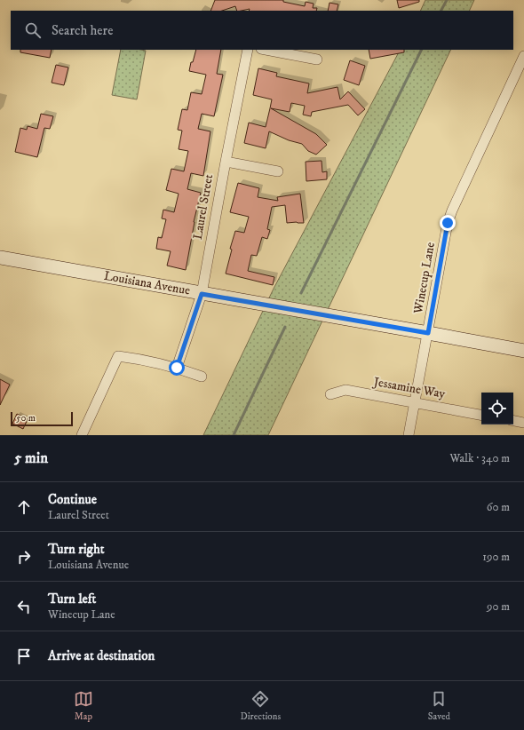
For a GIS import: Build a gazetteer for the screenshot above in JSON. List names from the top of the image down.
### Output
{
  "streets": {
    "street": [
      "Laurel Street",
      "Winecup Lane",
      "Louisiana Avenue",
      "Jessamine Way"
    ]
  },
  "crossings": [
    ["Laurel Street", "Louisiana Avenue"],
    ["Winecup Lane", "Louisiana Avenue"],
    ["Winecup Lane", "Jessamine Way"]
  ],
  "scale_bar": "50 m",
  "page": {
    "search": "Search here",
    "scale": "50 m",
    "heading": ["5 min", "Walk · 340 m"],
    "list": [
      ["Continue", "Laurel Street", "60 m"],
      ["Turn right", "Louisiana Avenue", "190 m"],
      ["Turn left", "Winecup Lane", "90 m"],
      "Arrive at destination"
    ],
    "nav": ["Map", "Directions", "Saved"]
  }
}
